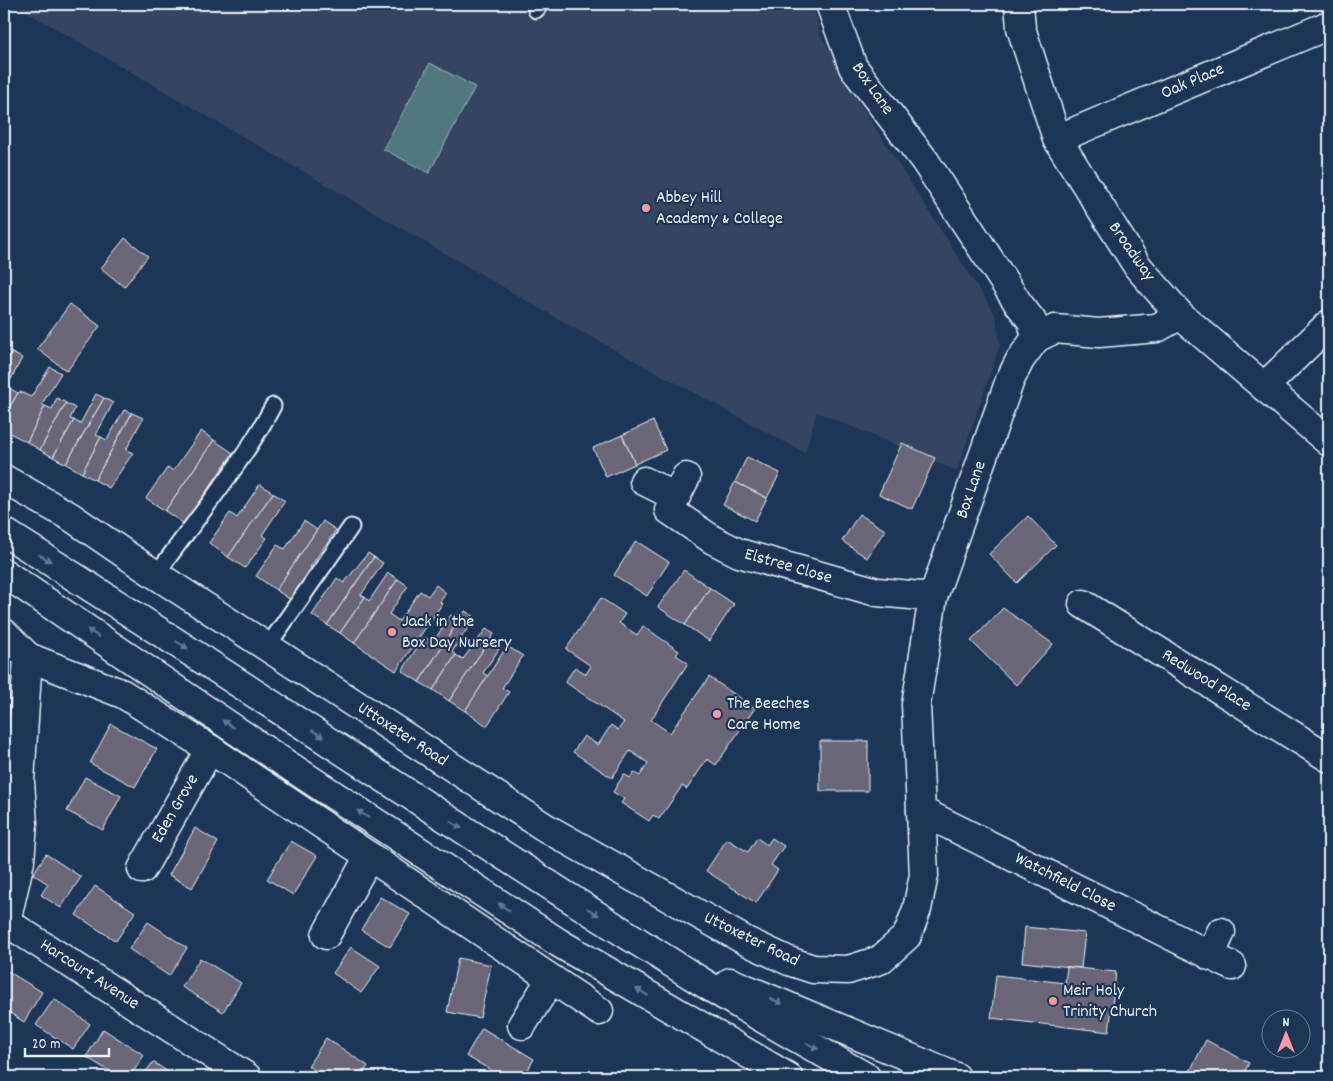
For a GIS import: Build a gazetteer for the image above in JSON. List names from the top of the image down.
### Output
{
  "streets": {
    "main road": [
      "Oak Place",
      "Box Lane",
      "Broadway",
      "Elstree Close",
      "Redwood Place",
      "Uttoxeter Road",
      "Eden Grove",
      "Watchfield Close",
      "Harcourt Avenue"
    ]
  },
  "crossings": [
    ["Oak Place", "Broadway"],
    ["Box Lane", "Elstree Close"],
    ["Box Lane", "Uttoxeter Road"],
    ["Box Lane", "Watchfield Close"]
  ],
  "places": [
    "Abbey Hill Academy & College",
    "Jack in the Box Day Nursery",
    "The Beeches Care Home",
    "Meir Holy Trinity Church"
  ],
  "scale_bar": "20 m",
  "north": "top"
}
